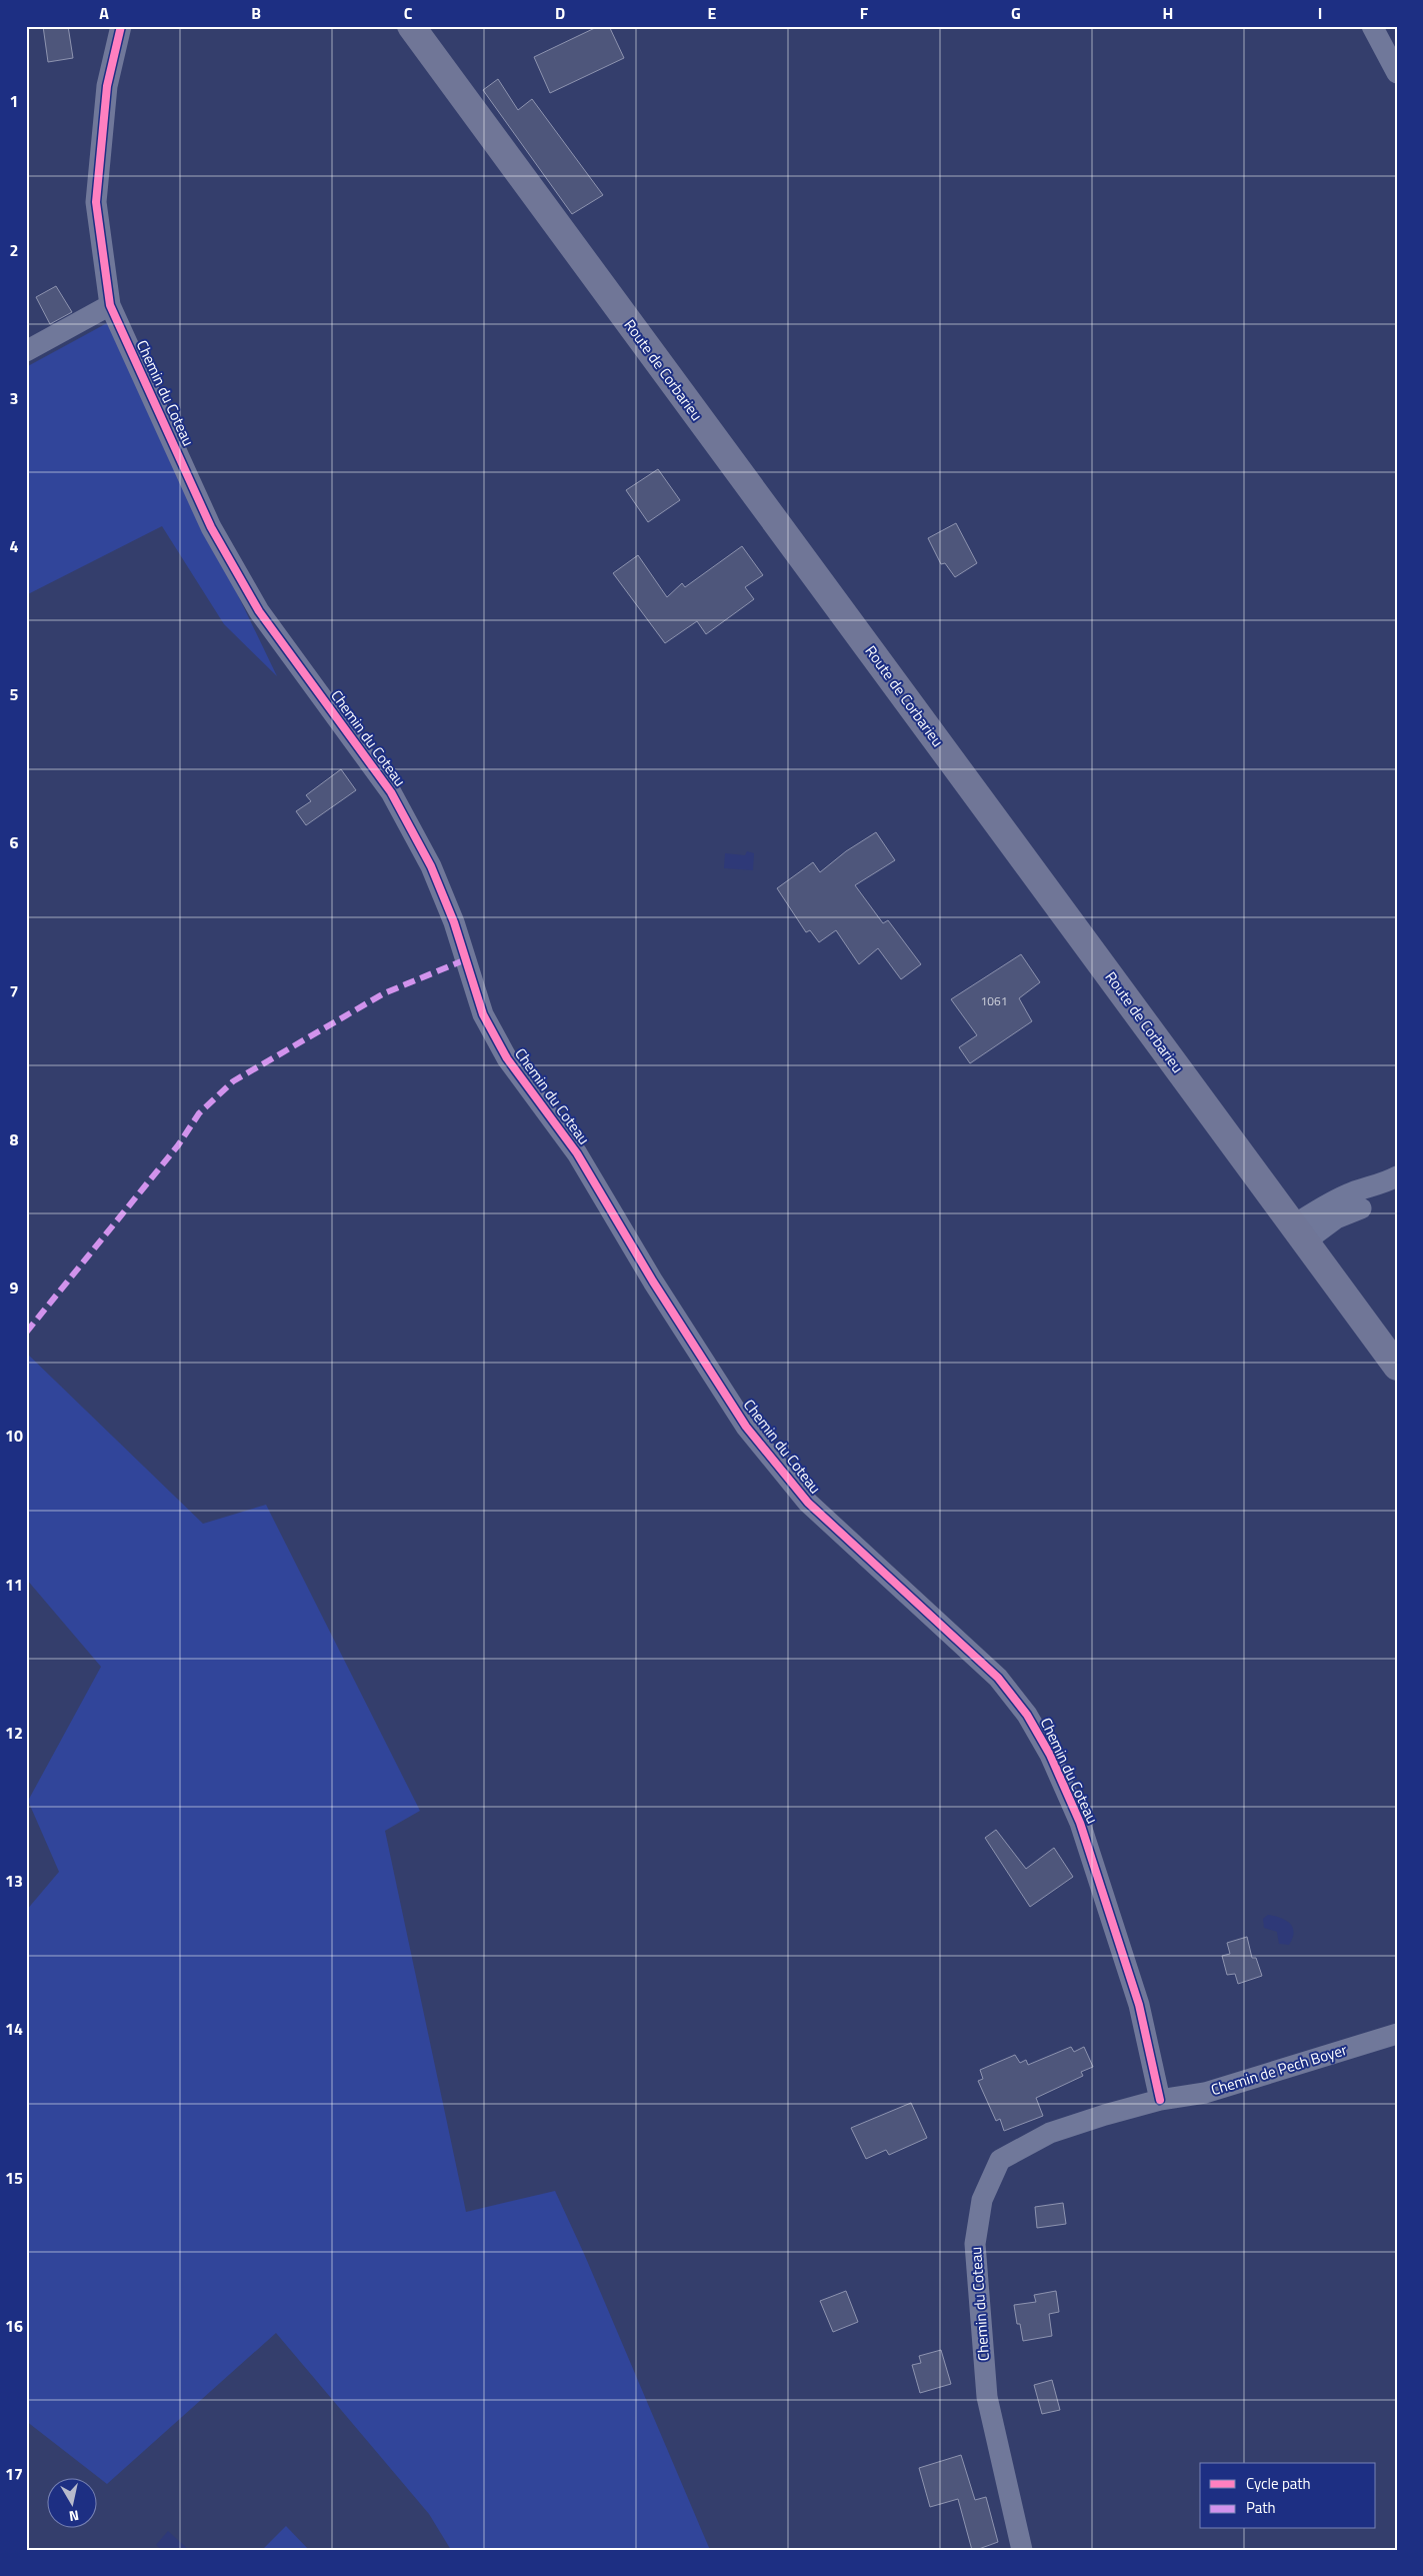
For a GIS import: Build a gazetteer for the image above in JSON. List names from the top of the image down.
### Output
{
  "streets": {
    "main road": ["Route de Corbarieu"],
    "street": ["Chemin du Coteau", "Chemin de Pech Boyer"]
  },
  "crossings": [
    ["Chemin du Coteau", "Chemin de Pech Boyer"]
  ],
  "house_numbers": ["1061"],
  "legend": ["Cycle path", "Path"],
  "north": "bottom",
  "grid": {
    "columns": [
      "A",
      "B",
      "C",
      "D",
      "E",
      "F",
      "G",
      "H",
      "I"
    ],
    "rows": [
      "1",
      "2",
      "3",
      "4",
      "5",
      "6",
      "7",
      "8",
      "9",
      "10",
      "11",
      "12",
      "13",
      "14",
      "15",
      "16",
      "17"
    ]
  }
}
